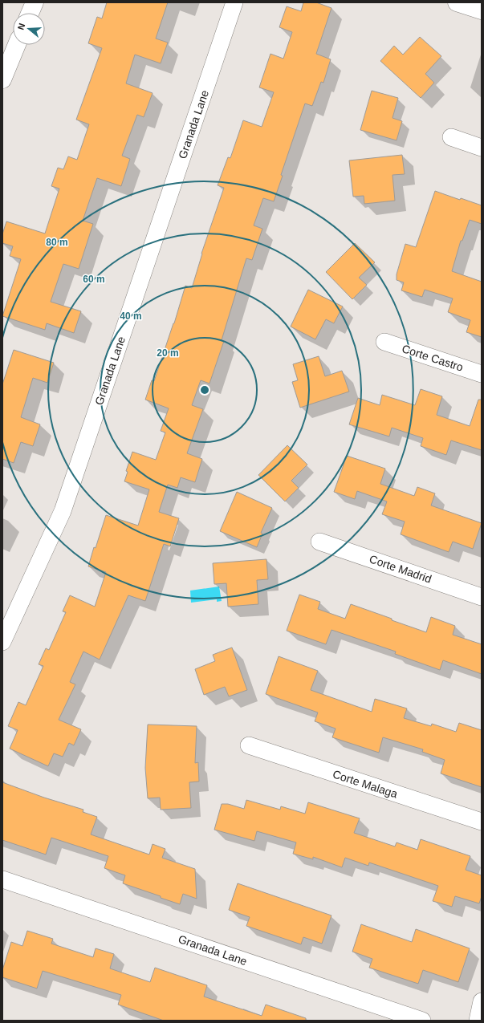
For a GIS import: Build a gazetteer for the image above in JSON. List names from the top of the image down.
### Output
{
  "streets": {
    "street": [
      "Granada Lane",
      "Corte Castro",
      "Corte Madrid",
      "Corte Malaga"
    ]
  },
  "north": "left",
  "rings": [
    "80 m",
    "60 m",
    "40 m",
    "20 m"
  ]
}
